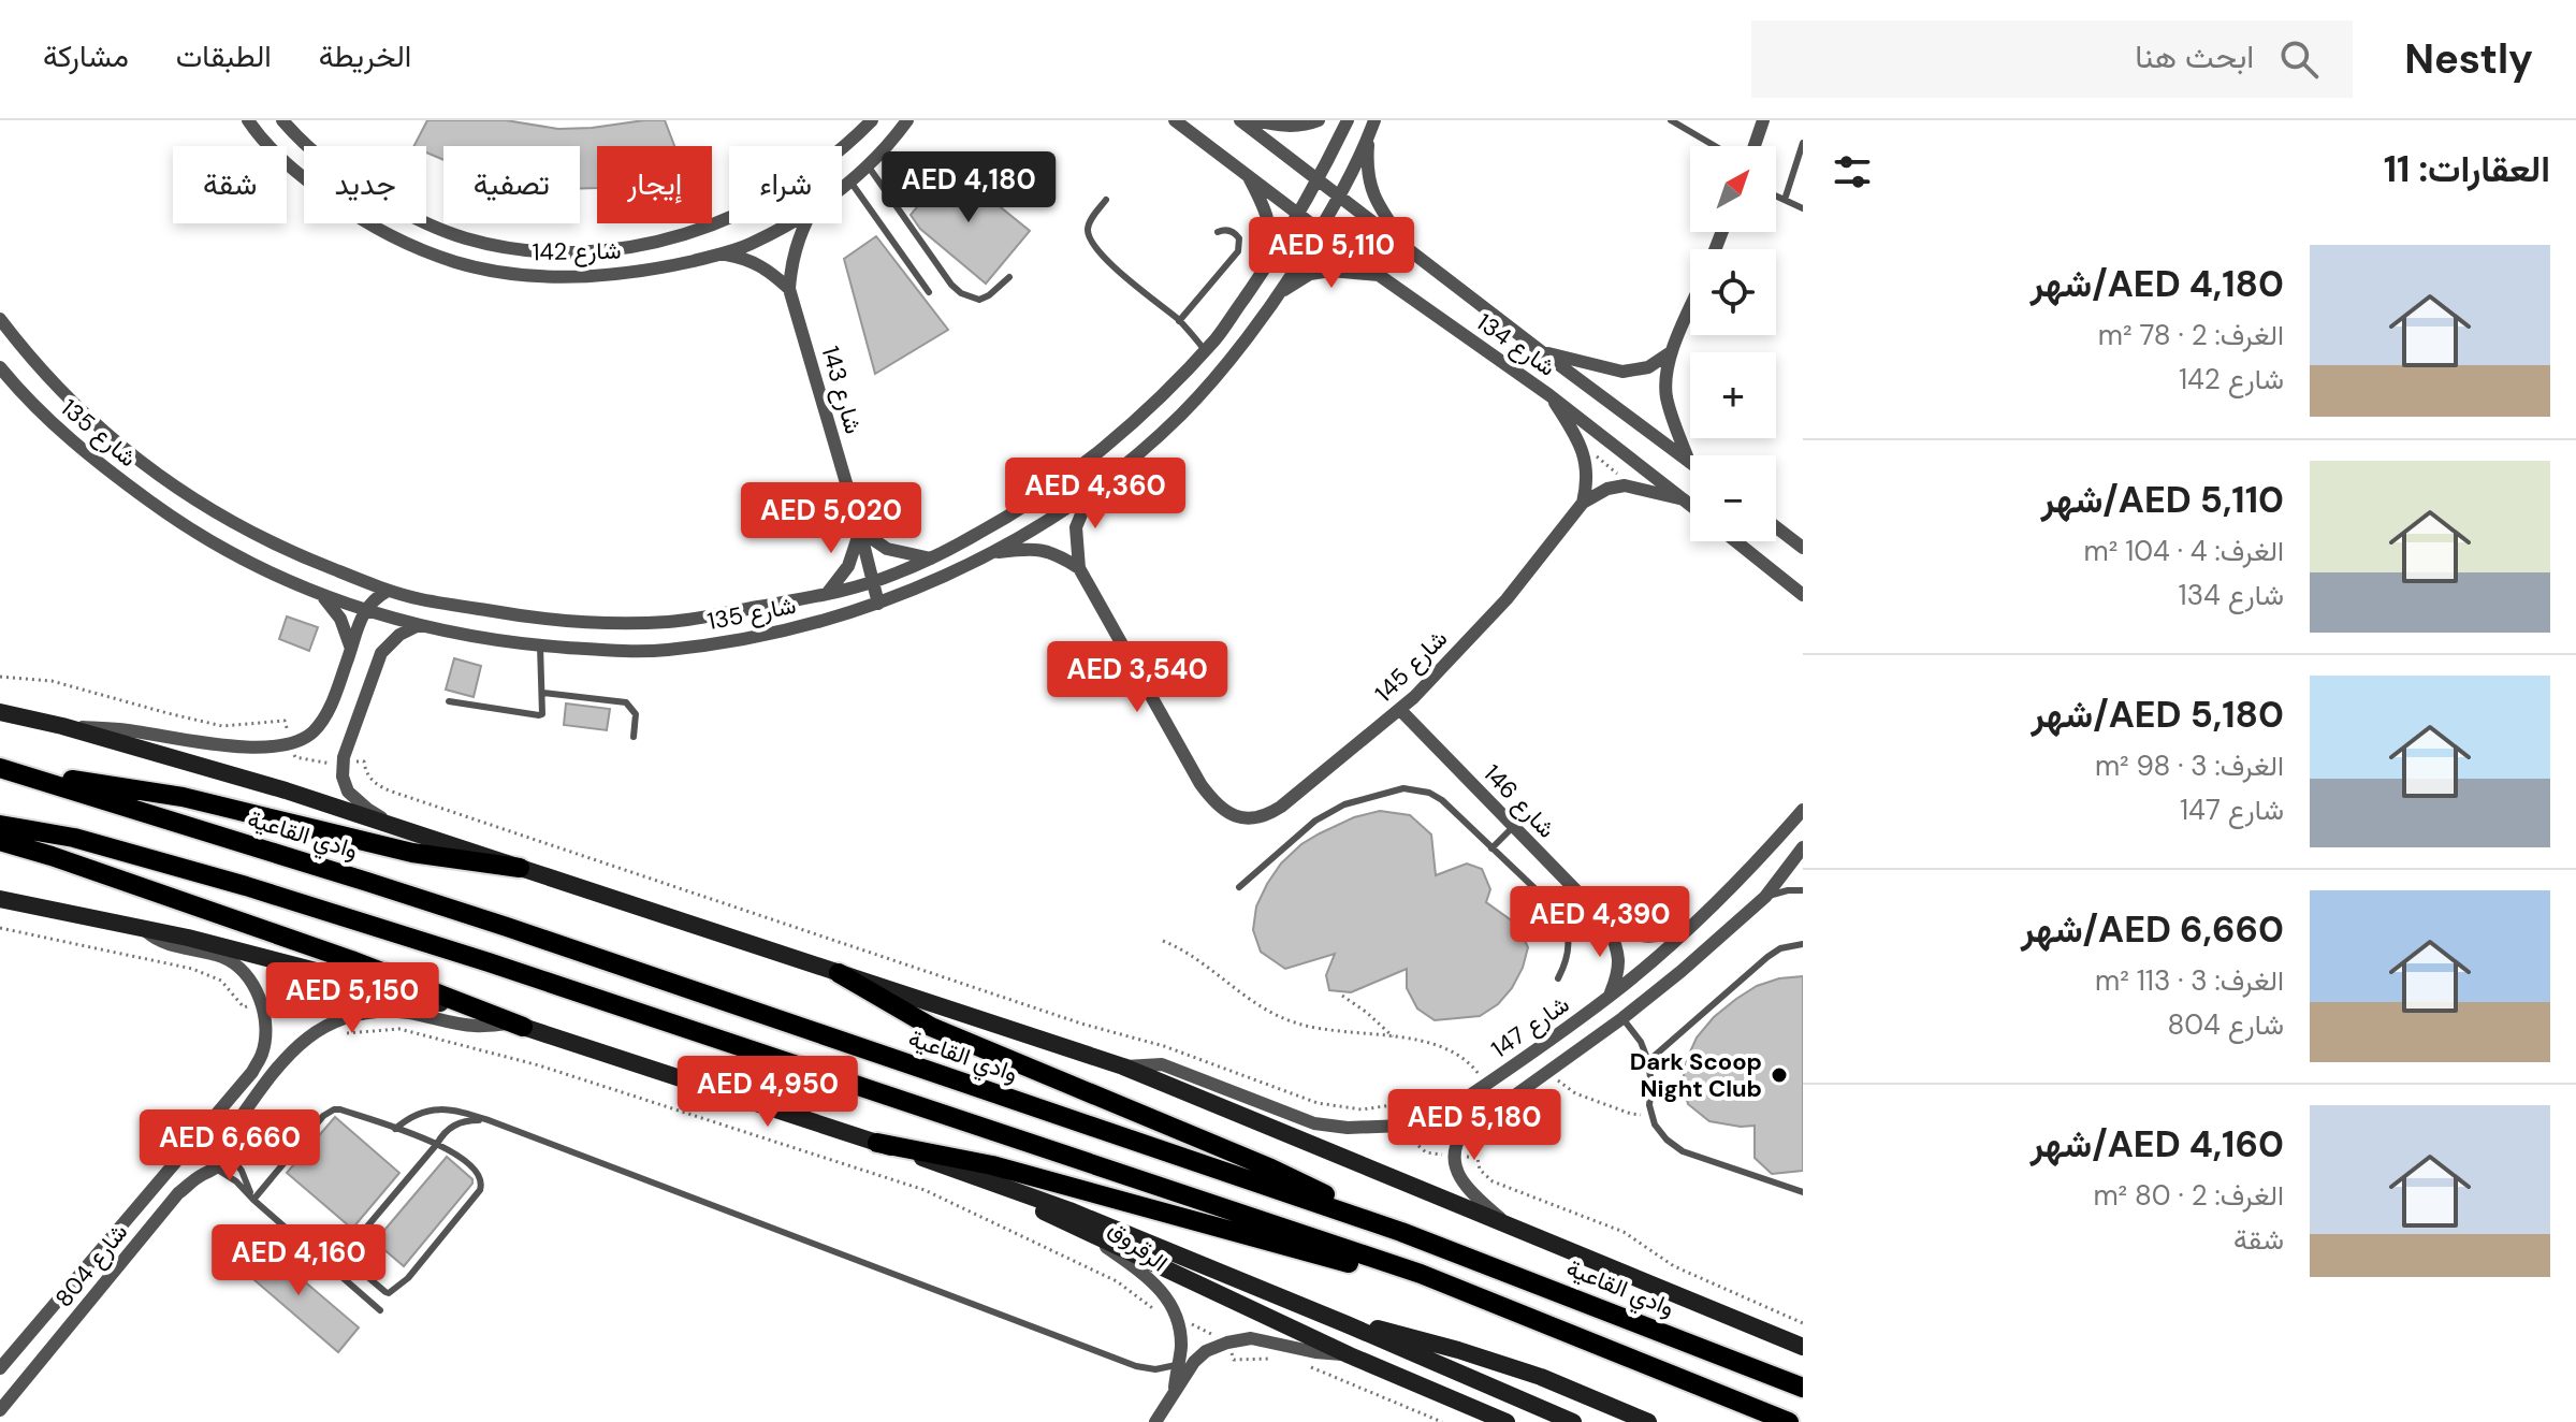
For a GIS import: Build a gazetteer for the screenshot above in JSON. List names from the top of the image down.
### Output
{
  "streets": {
    "main road": ["وادي القاعية"],
    "street": [
      "شارع 142",
      "شارع 134",
      "شارع 143",
      "شارع 135",
      "شارع 145",
      "شارع 146",
      "شارع 147",
      "الرقروق",
      "شارع 804"
    ]
  },
  "crossings": [
    ["شارع 134", "شارع 135"],
    ["شارع 143", "شارع 135"],
    ["شارع 145", "شارع 146"],
    ["شارع 146", "شارع 147"],
    ["وادي القاعية", "شارع 147"]
  ],
  "places": ["Dark Scoop Night Club"],
  "north": "top right",
  "page": {
    "header": "Nestly",
    "search": "ابحث هنا",
    "nav": ["الخريطة", "الطبقات", "مشاركة"],
    "heading": "العقارات: 11",
    "map_buttons": ["+", "−"],
    "chip": [
      "شراء",
      "إيجار",
      "تصفية",
      "جديد",
      "شقة"
    ],
    "price": [
      "AED 4,180",
      "AED 5,110",
      "AED 4,360",
      "AED 5,020",
      "AED 3,540",
      "AED 4,390",
      "AED 5,150",
      "AED 4,950",
      "AED 5,180",
      "AED 6,660",
      "AED 4,160"
    ],
    "list": [
      {
        "name": "AED 4,180/شهر",
        "note": "الغرف: 2 · 78 m² · شارع 142"
      },
      {
        "name": "AED 5,110/شهر",
        "note": "الغرف: 4 · 104 m² · شارع 134"
      },
      {
        "name": "AED 5,180/شهر",
        "note": "الغرف: 3 · 98 m² · شارع 147"
      },
      {
        "name": "AED 6,660/شهر",
        "note": "الغرف: 3 · 113 m² · شارع 804"
      },
      {
        "name": "AED 4,160/شهر",
        "note": "الغرف: 2 · 80 m² · شقة"
      }
    ]
  }
}
